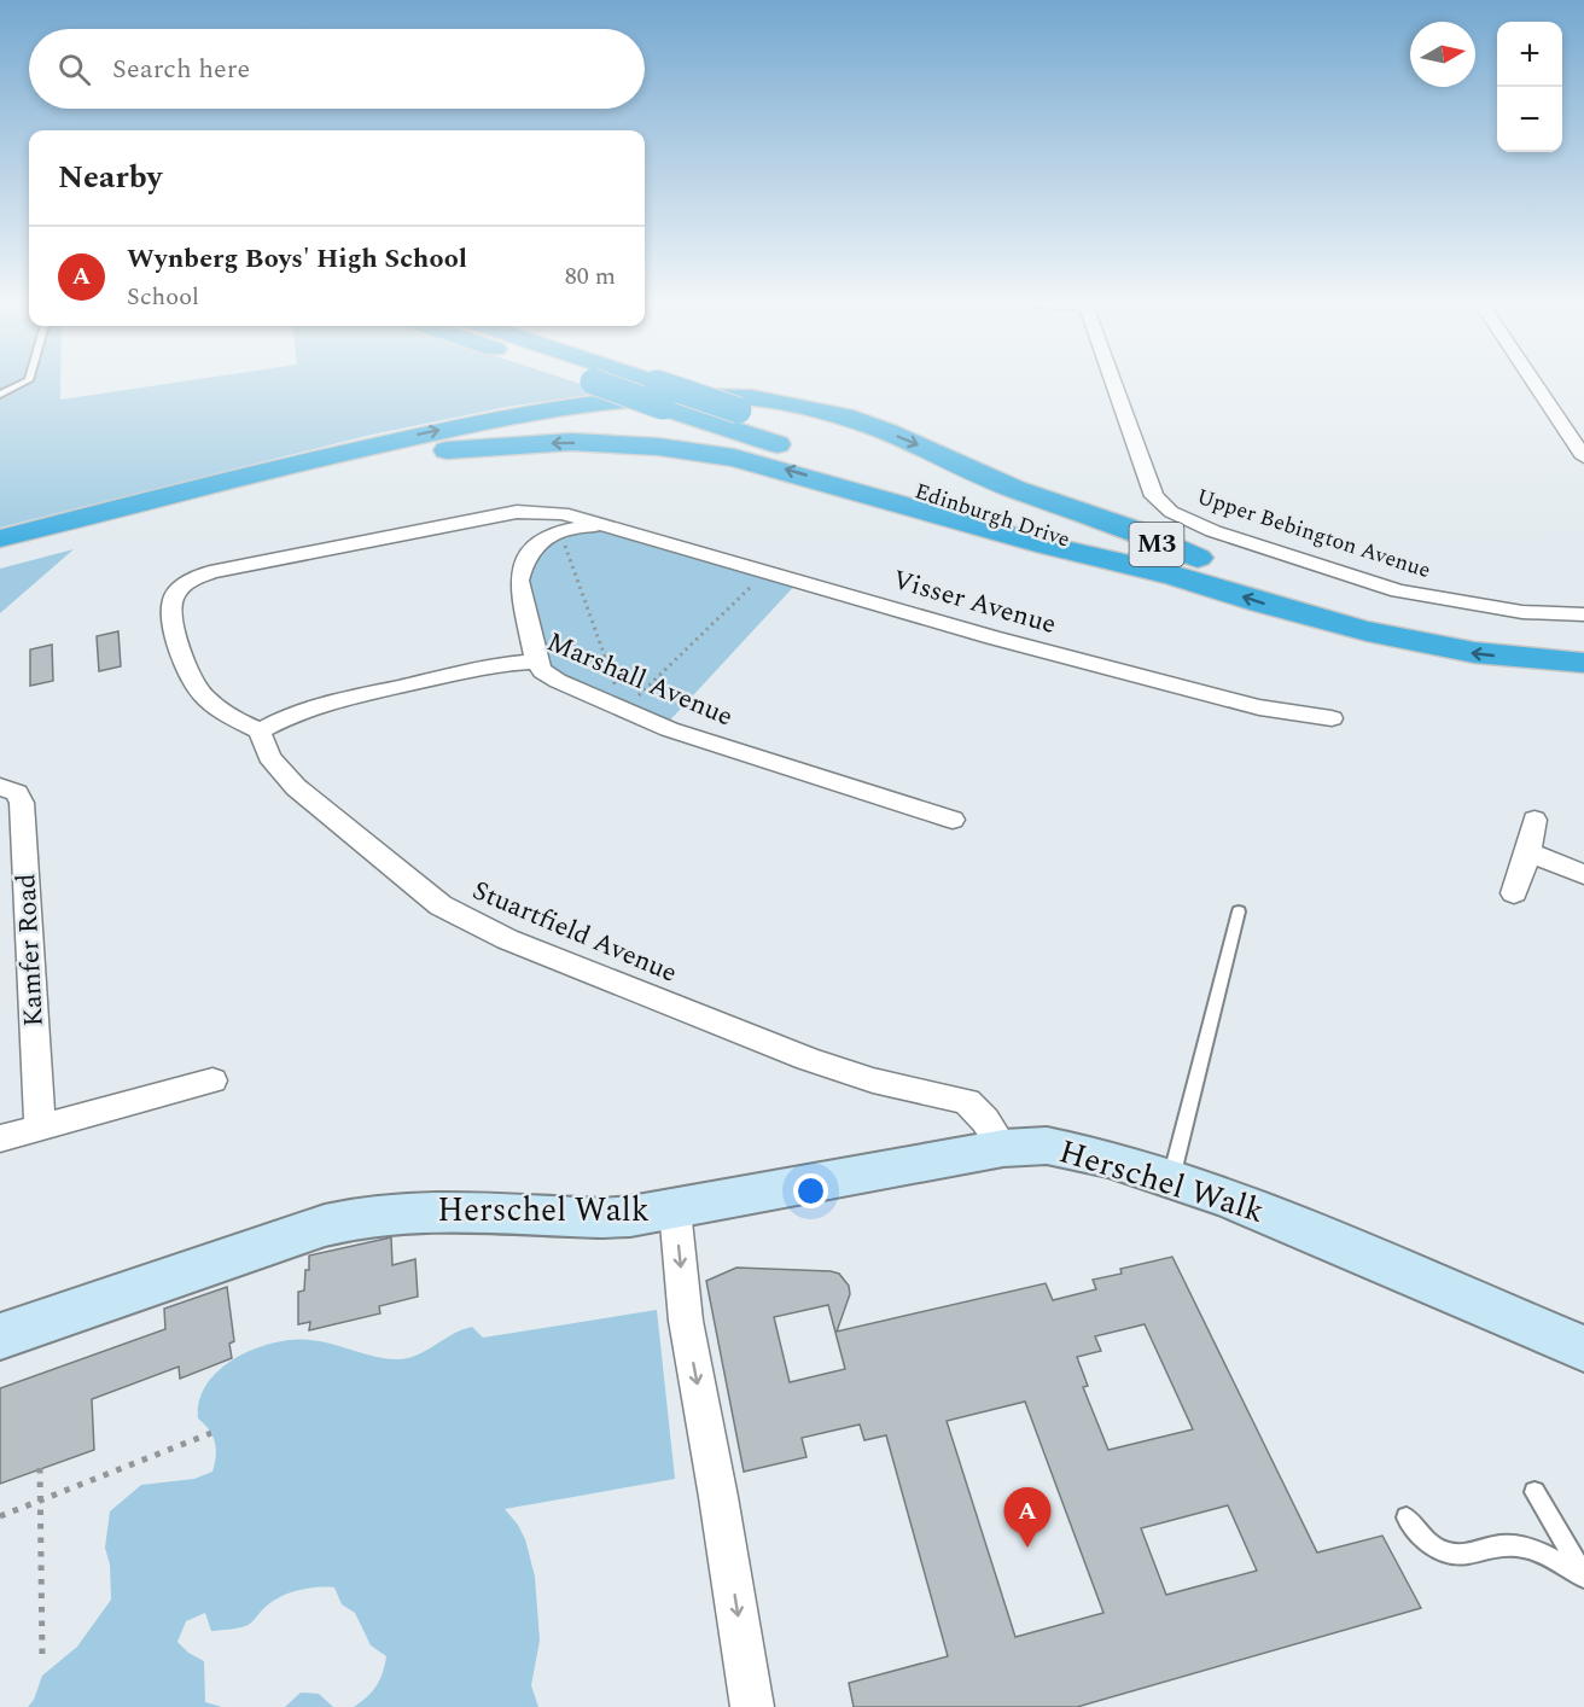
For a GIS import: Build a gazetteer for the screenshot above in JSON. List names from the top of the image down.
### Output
{
  "streets": {
    "highway": ["Edinburgh Drive", "M3"],
    "main road": ["Herschel Walk"],
    "street": [
      "Upper Bebington Avenue",
      "Visser Avenue",
      "Marshall Avenue",
      "Stuartfield Avenue",
      "Kamfer Road"
    ]
  },
  "crossings": [
    ["Marshall Avenue", "Stuartfield Avenue"],
    ["Stuartfield Avenue", "Herschel Walk"]
  ],
  "north": "right",
  "page": {
    "map_buttons": ["+", "−"],
    "search": "Search here",
    "heading": "Nearby",
    "list": [
      {
        "mark": "A",
        "name": "Wynberg Boys' High School",
        "note": "School",
        "value": "80 m"
      }
    ],
    "pins": "A"
  }
}
